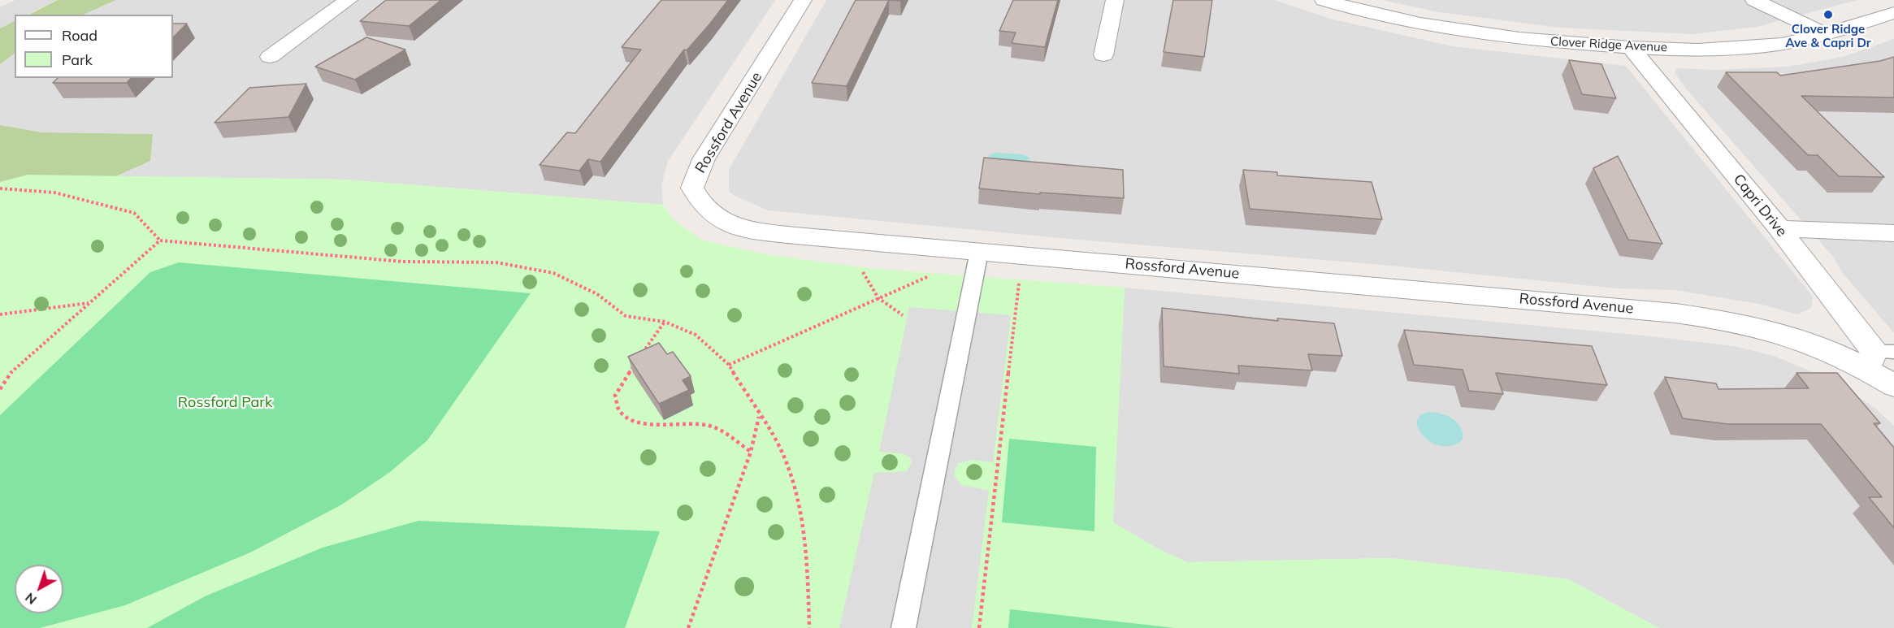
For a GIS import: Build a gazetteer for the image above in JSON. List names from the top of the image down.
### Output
{
  "streets": {
    "street": ["Clover Ridge Avenue", "Rossford Avenue", "Capri Drive"]
  },
  "crossings": [
    ["Clover Ridge Avenue", "Capri Drive"],
    ["Rossford Avenue", "Capri Drive"]
  ],
  "parks": ["Rossford Park"],
  "places": ["Clover Ridge Ave & Capri Dr"],
  "legend": ["Road", "Park"],
  "north": "bottom left"
}
